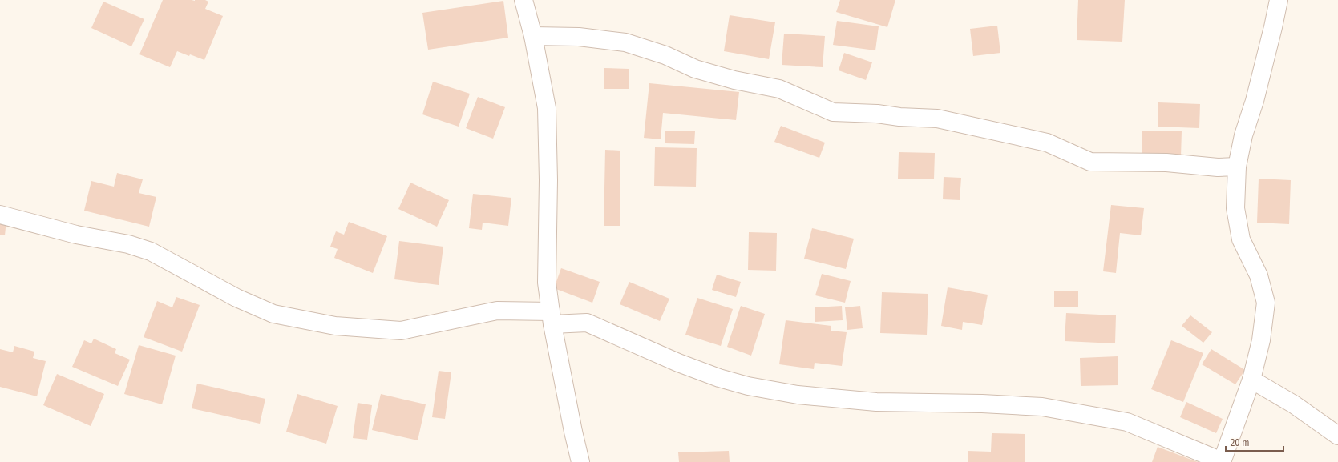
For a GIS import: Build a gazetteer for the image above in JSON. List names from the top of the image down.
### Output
{
  "scale_bar": "20 m"
}
